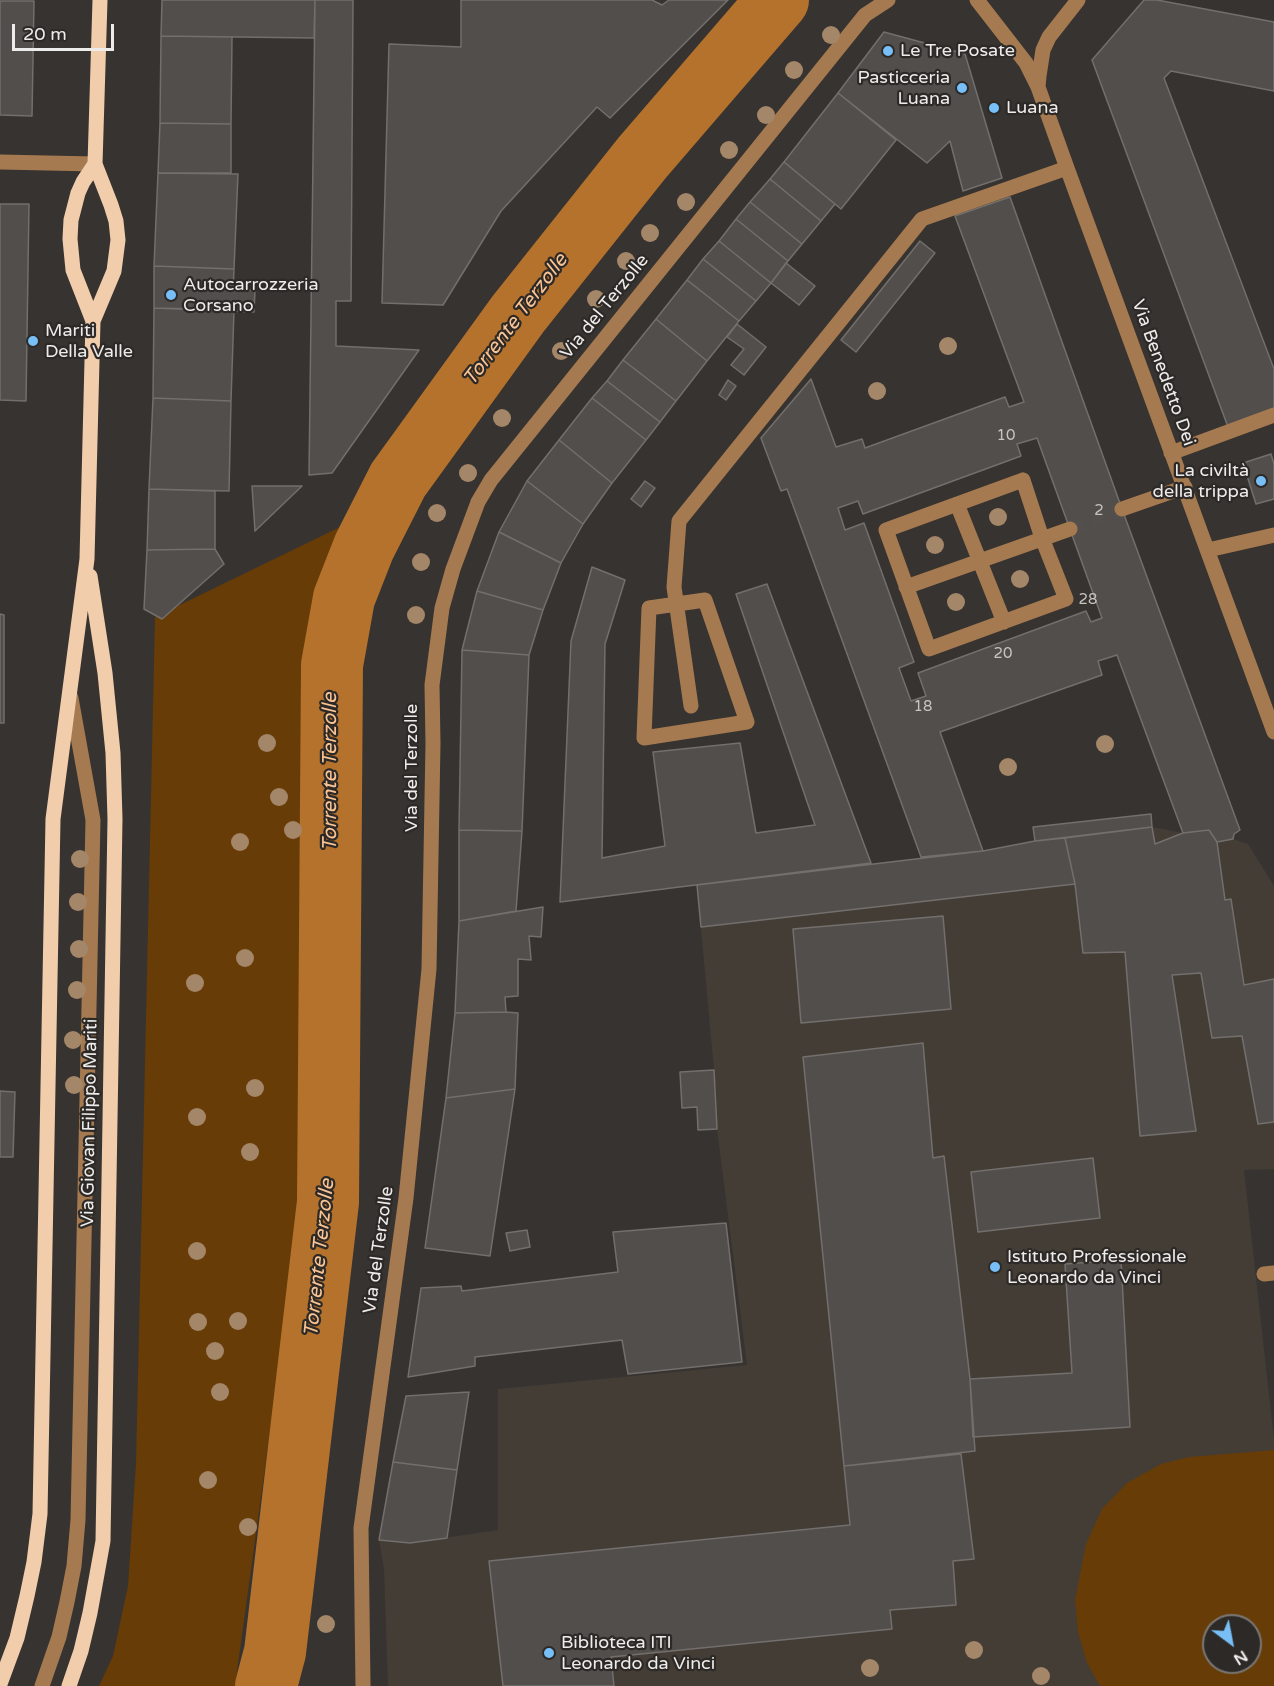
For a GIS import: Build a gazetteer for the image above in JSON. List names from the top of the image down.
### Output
{
  "streets": {
    "main road": ["Via Giovan Filippo Mariti"],
    "street": ["Via del Terzolle", "Via Benedetto Dei"]
  },
  "water": ["Torrente Terzolle"],
  "places": [
    "Le Tre Posate",
    "Pasticceria Luana",
    "Luana",
    "Autocarrozzeria Corsano",
    "Mariti Della Valle",
    "La civiltà della trippa",
    "Istituto Professionale Leonardo da Vinci",
    "Biblioteca ITI Leonardo da Vinci"
  ],
  "house_numbers": [
    "10",
    "2",
    "28",
    "20",
    "18"
  ],
  "scale_bar": "20 m",
  "north": "bottom right"
}
